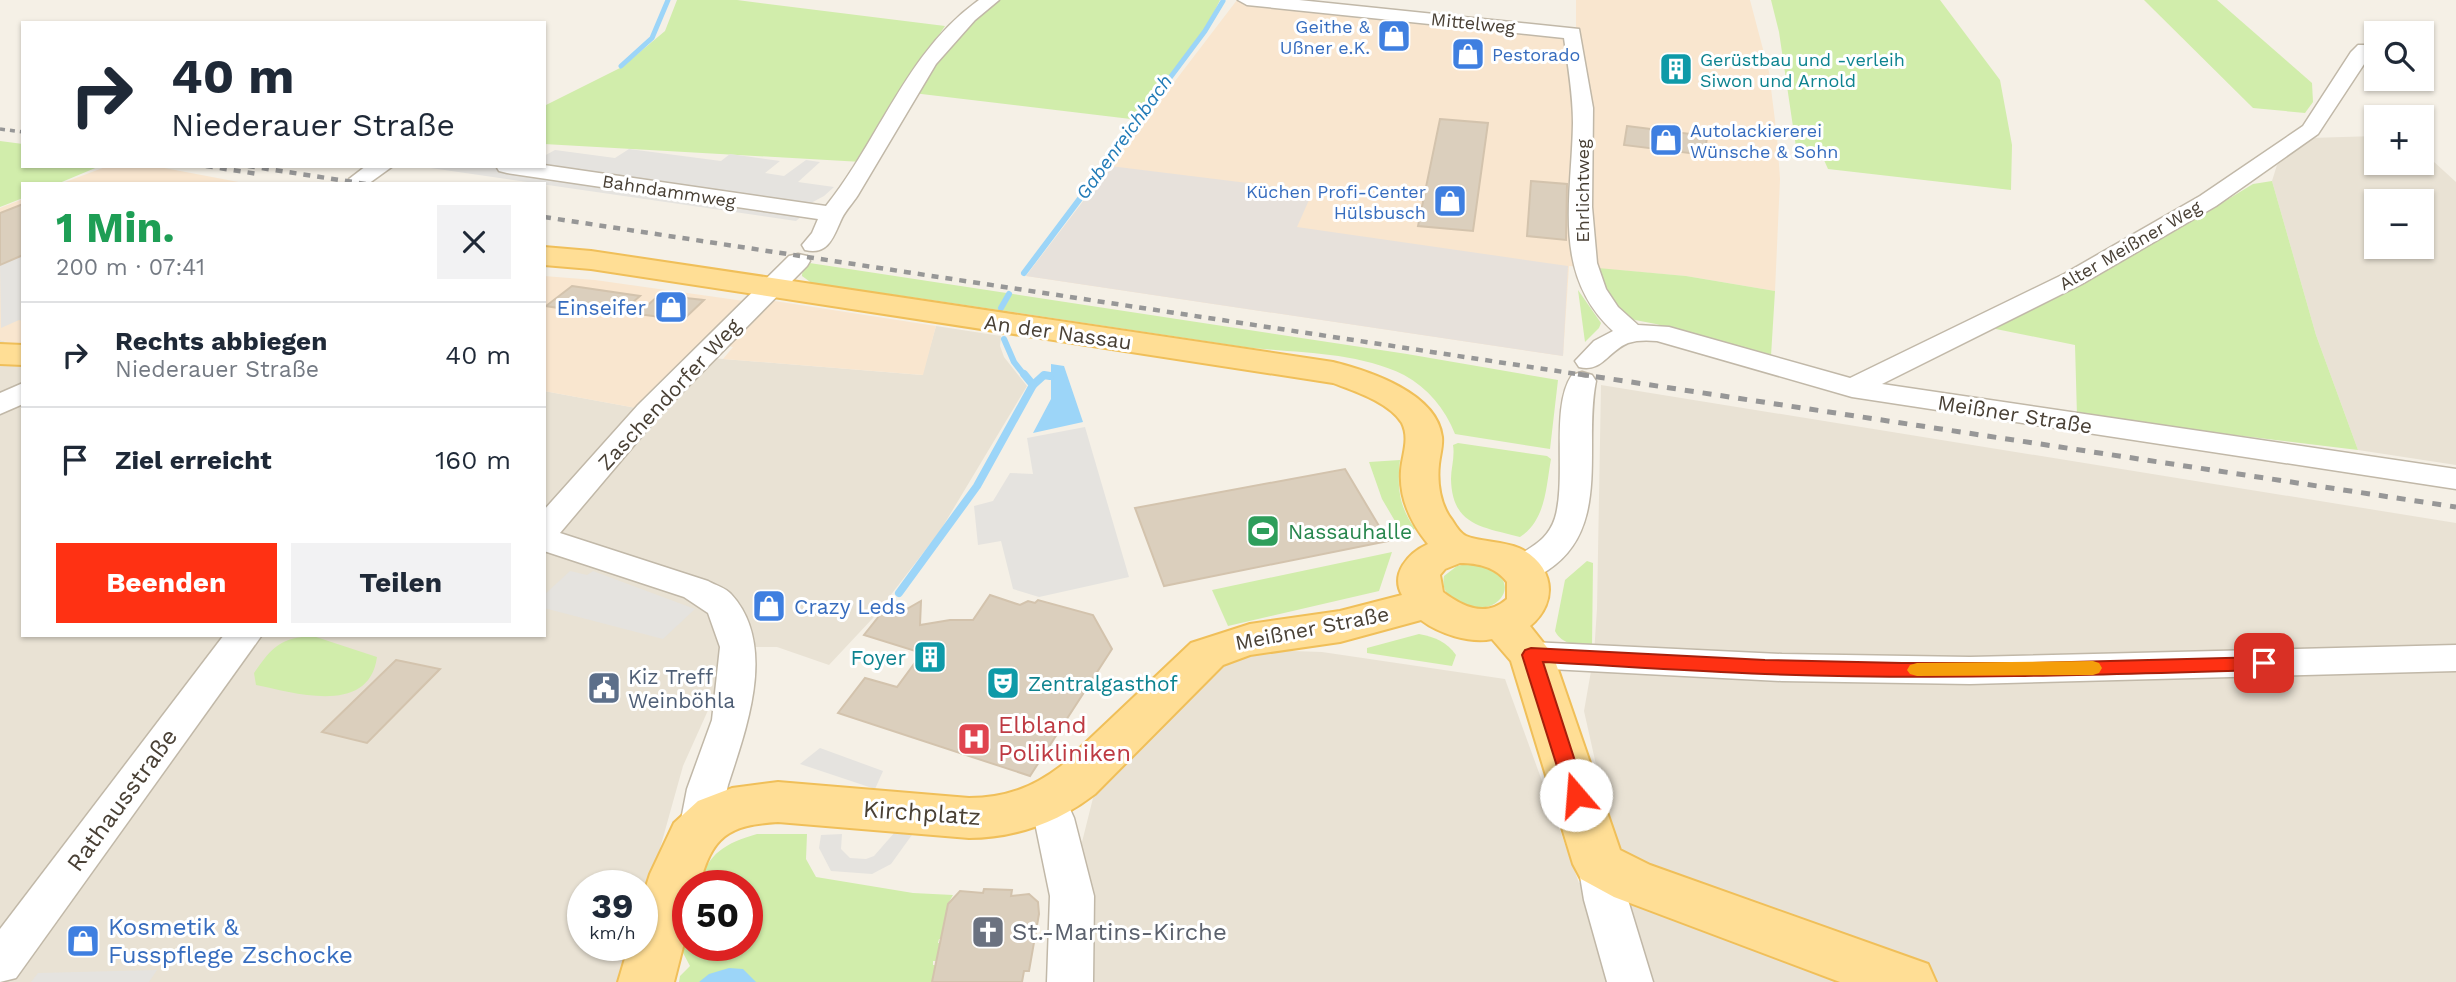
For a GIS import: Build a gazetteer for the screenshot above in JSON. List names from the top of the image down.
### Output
{
  "streets": {
    "main road": ["An der Nassau", "Meißner Straße", "Kirchplatz"],
    "street": [
      "Mittelweg",
      "Bahndammweg",
      "Ehrlichtweg",
      "Alter Meißner Weg",
      "Zaschendorfer Weg",
      "Rathausstraße"
    ]
  },
  "crossings": [
    ["Mittelweg", "Ehrlichtweg"],
    ["Bahndammweg", "Zaschendorfer Weg"],
    ["Ehrlichtweg", "Meißner Straße"],
    ["Alter Meißner Weg", "Meißner Straße"],
    ["An der Nassau", "Zaschendorfer Weg"],
    ["Meißner Straße", "Kirchplatz"]
  ],
  "water": ["Gabenreichbach"],
  "places": {
    "shop": [
      "Geithe & Ußner e.K.",
      "Pestorado",
      "Autolackiererei Wünsche & Sohn",
      "Küchen Profi-Center Hülsbusch",
      "Einseifer",
      "Crazy Leds",
      "Kosmetik & Fusspflege Zschocke"
    ],
    "building": ["Gerüstbau und -verleih Siwon und Arnold", "Foyer"],
    "sports": ["Nassauhalle"],
    "theatre": ["Zentralgasthof"],
    "public building": ["Kiz Treff Weinböhla"],
    "hospital": ["Elbland Polikliniken"],
    "church": ["St.-Martins-Kirche"]
  },
  "page": {
    "map_buttons": ["+", "−"],
    "turn": ["40 m", "Niederauer Straße"],
    "heading": ["1 Min.", "200 m · 07:41"],
    "list": [
      {
        "name": "Rechts abbiegen",
        "note": "Niederauer Straße",
        "value": "40 m"
      },
      {
        "name": "Ziel erreicht",
        "value": "160 m"
      }
    ],
    "buttons": ["Beenden", "Teilen"],
    "speed": "39 km/h",
    "limit": "50"
  }
}
